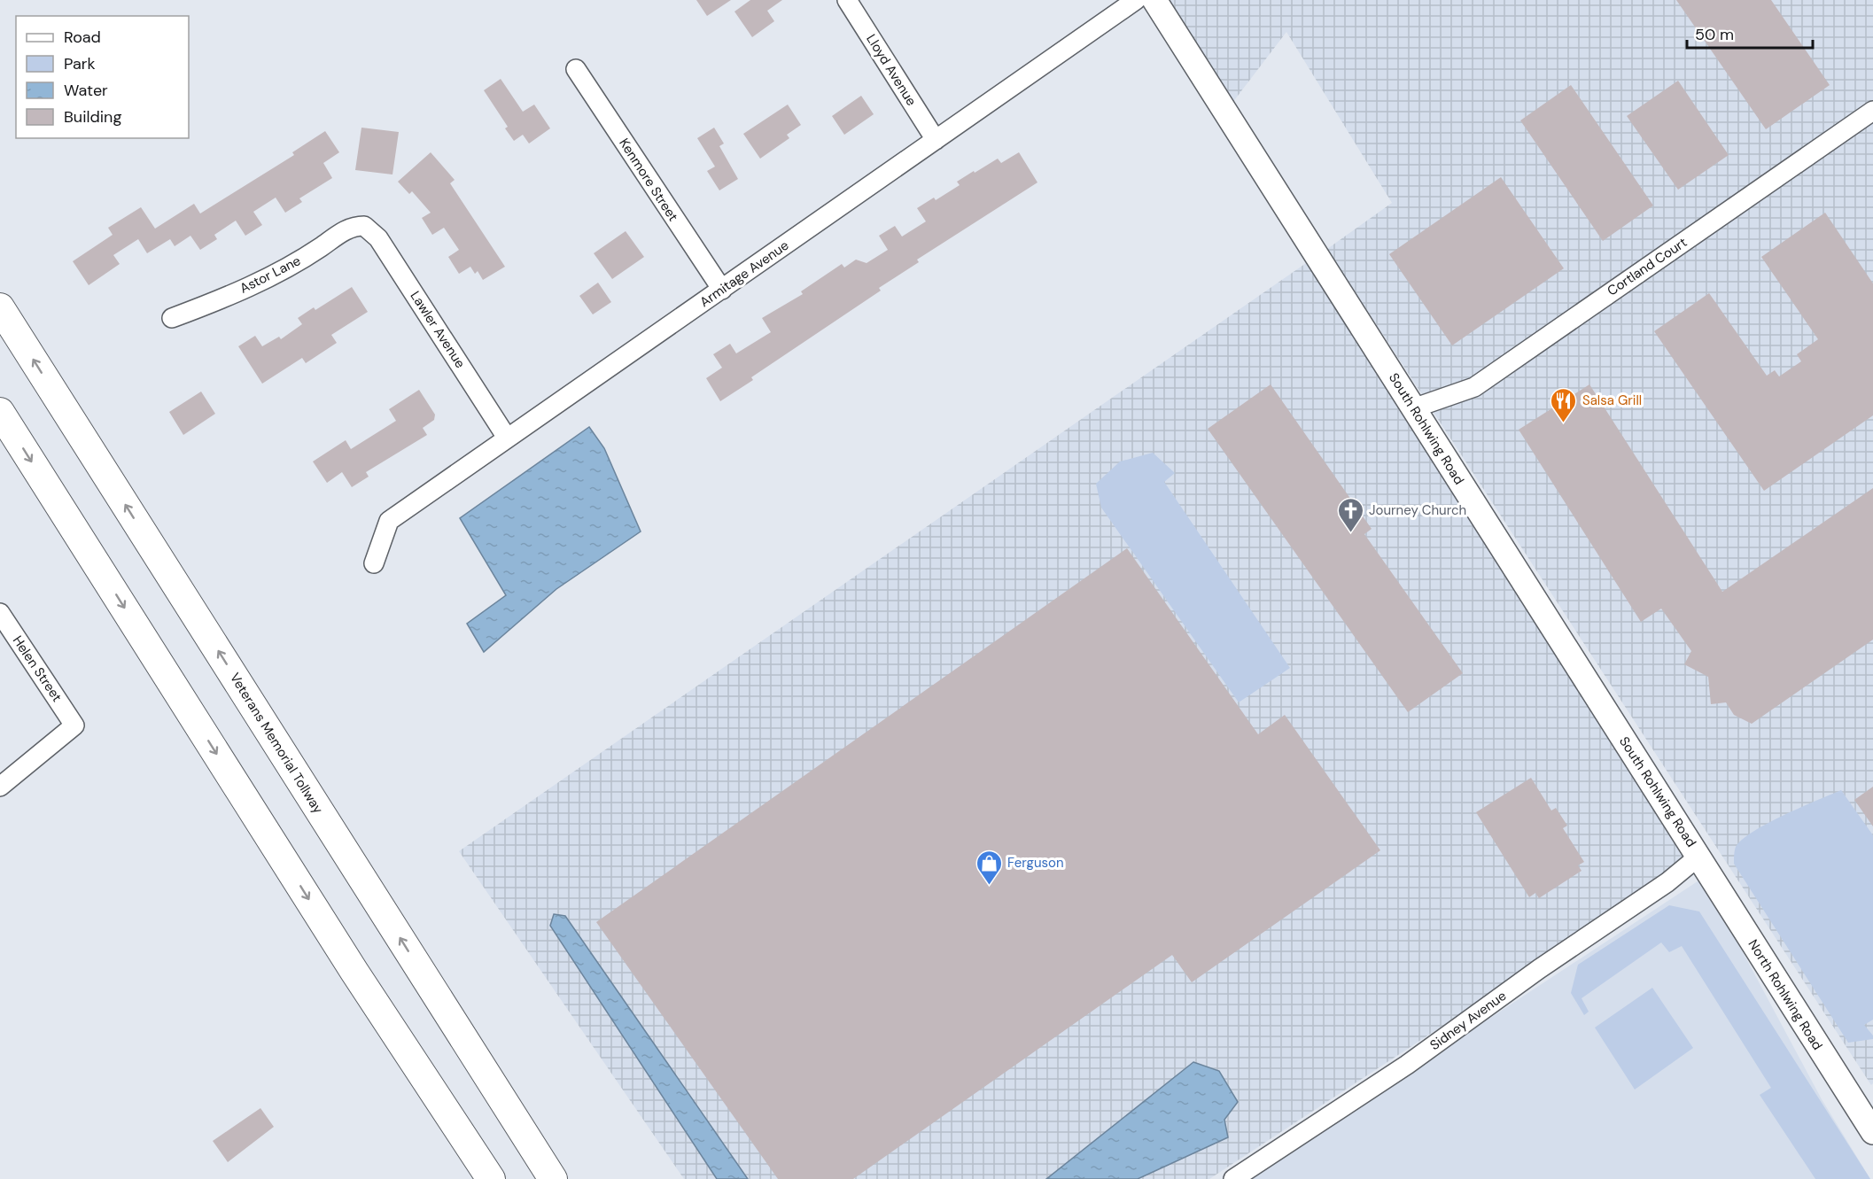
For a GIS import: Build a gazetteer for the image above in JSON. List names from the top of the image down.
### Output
{
  "streets": {
    "highway": ["Veterans Memorial Tollway"],
    "main road": ["South Rohlwing Road", "North Rohlwing Road"],
    "street": [
      "Lloyd Avenue",
      "Kenmore Street",
      "Cortland Court",
      "Armitage Avenue",
      "Astor Lane",
      "Lawler Avenue",
      "Helen Street",
      "Sidney Avenue"
    ]
  },
  "crossings": [
    ["Lloyd Avenue", "Armitage Avenue"],
    ["Kenmore Street", "Armitage Avenue"],
    ["Cortland Court", "South Rohlwing Road"],
    ["Armitage Avenue", "Lawler Avenue"],
    ["Astor Lane", "Lawler Avenue"],
    ["South Rohlwing Road", "North Rohlwing Road"],
    ["South Rohlwing Road", "Sidney Avenue"],
    ["North Rohlwing Road", "Sidney Avenue"]
  ],
  "places": {
    "restaurant": ["Salsa Grill"],
    "church": ["Journey Church"],
    "shop": ["Ferguson"]
  },
  "legend": [
    "Road",
    "Park",
    "Water",
    "Building"
  ],
  "scale_bar": "50 m"
}
